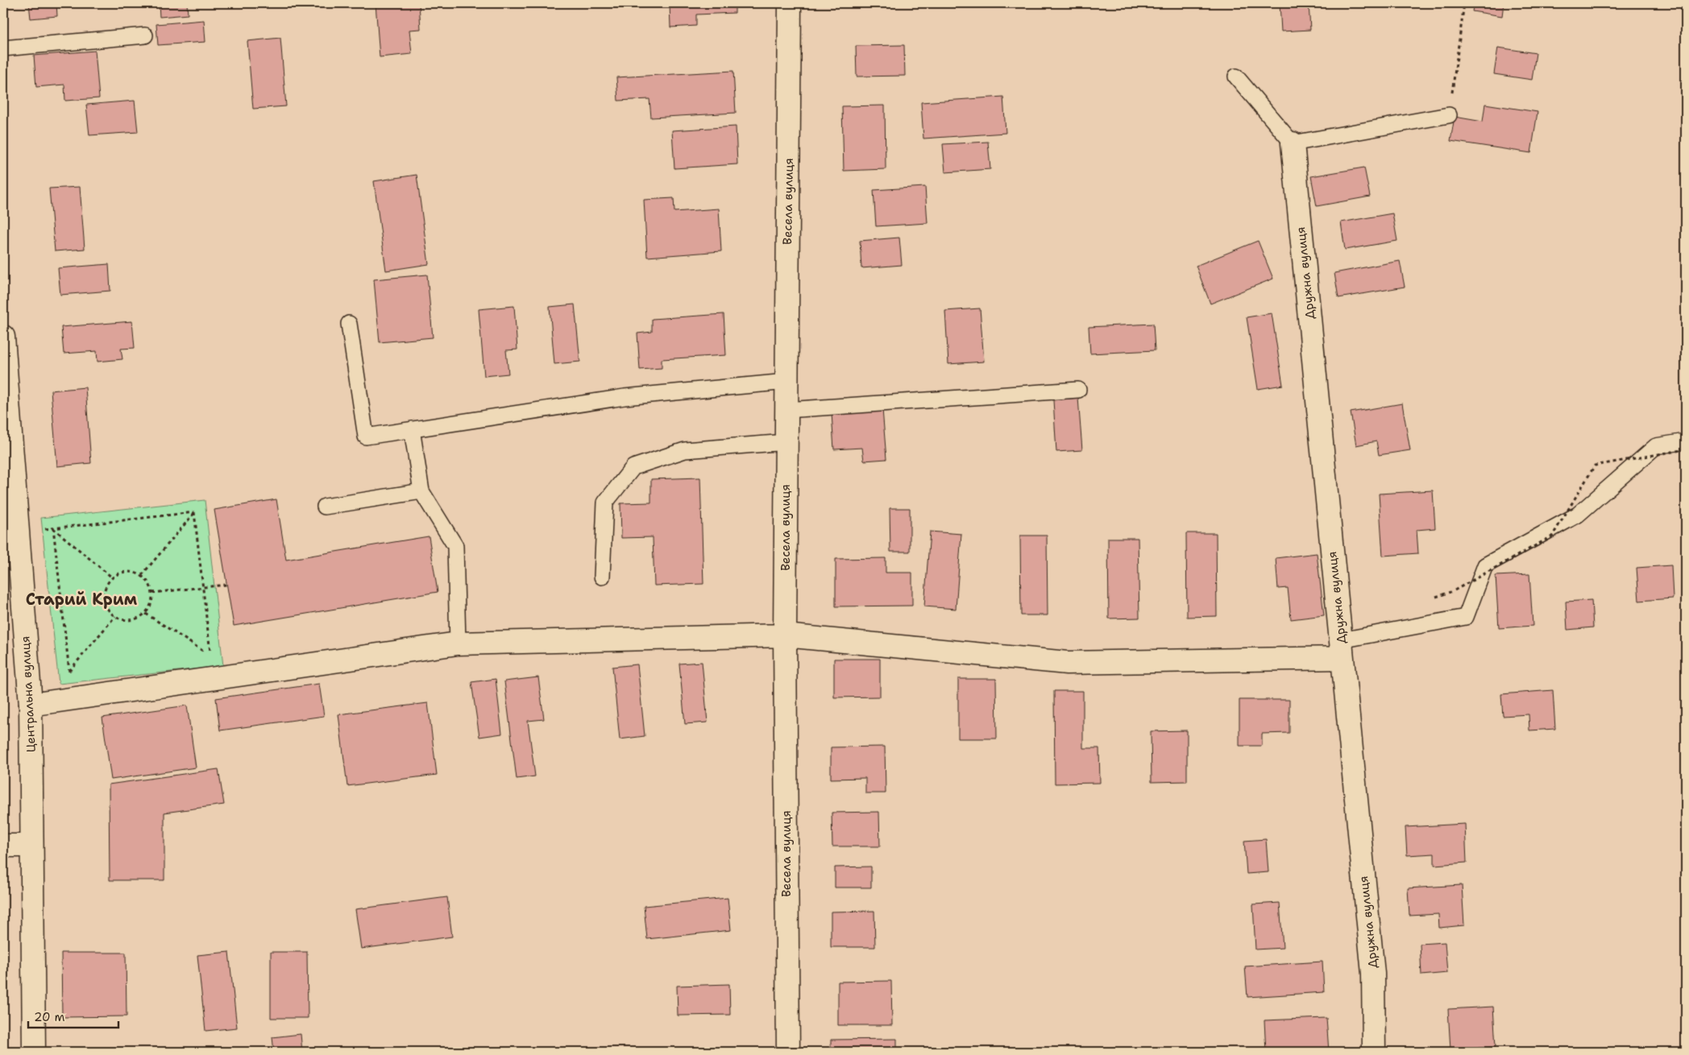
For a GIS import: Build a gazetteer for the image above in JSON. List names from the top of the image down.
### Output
{
  "streets": {
    "street": ["Весела вулиця", "Дружна вулиця", "Центральна вулиця"]
  },
  "districts": ["Старий Крим"],
  "scale_bar": "20 m"
}
